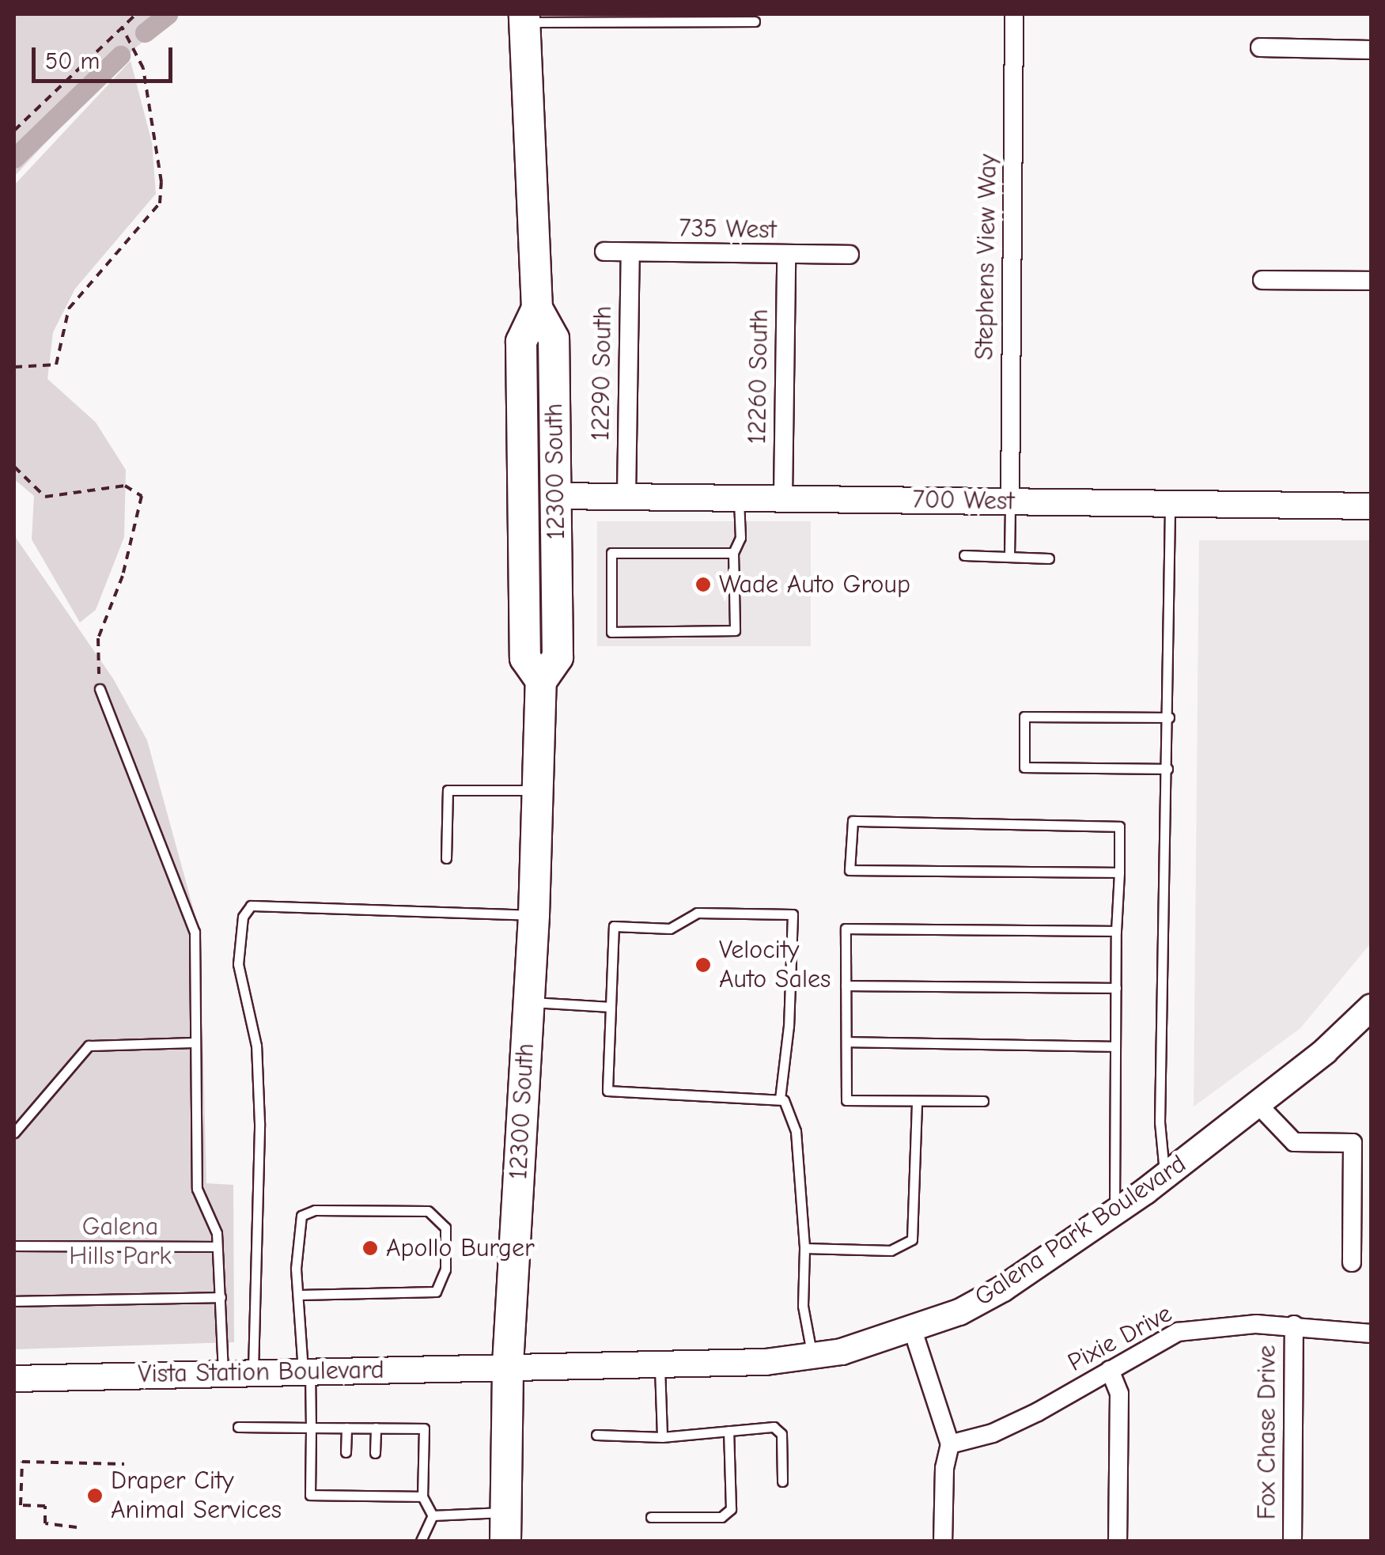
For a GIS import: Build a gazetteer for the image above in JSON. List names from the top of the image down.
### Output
{
  "streets": {
    "main road": ["12300 South"],
    "street": [
      "735 West",
      "Stephens View Way",
      "12290 South",
      "12260 South",
      "700 West",
      "Galena Park Boulevard",
      "Pixie Drive",
      "Vista Station Boulevard",
      "Fox Chase Drive"
    ]
  },
  "crossings": [
    ["735 West", "12290 South"],
    ["735 West", "12260 South"],
    ["Stephens View Way", "700 West"],
    ["12290 South", "700 West"],
    ["12260 South", "700 West"],
    ["12300 South", "700 West"],
    ["12300 South", "Galena Park Boulevard"],
    ["12300 South", "Vista Station Boulevard"],
    ["Galena Park Boulevard", "Vista Station Boulevard"],
    ["Pixie Drive", "Fox Chase Drive"]
  ],
  "parks": ["Galena Hills Park"],
  "places": [
    "Wade Auto Group",
    "Velocity Auto Sales",
    "Apollo Burger",
    "Draper City Animal Services"
  ],
  "scale_bar": "50 m"
}
